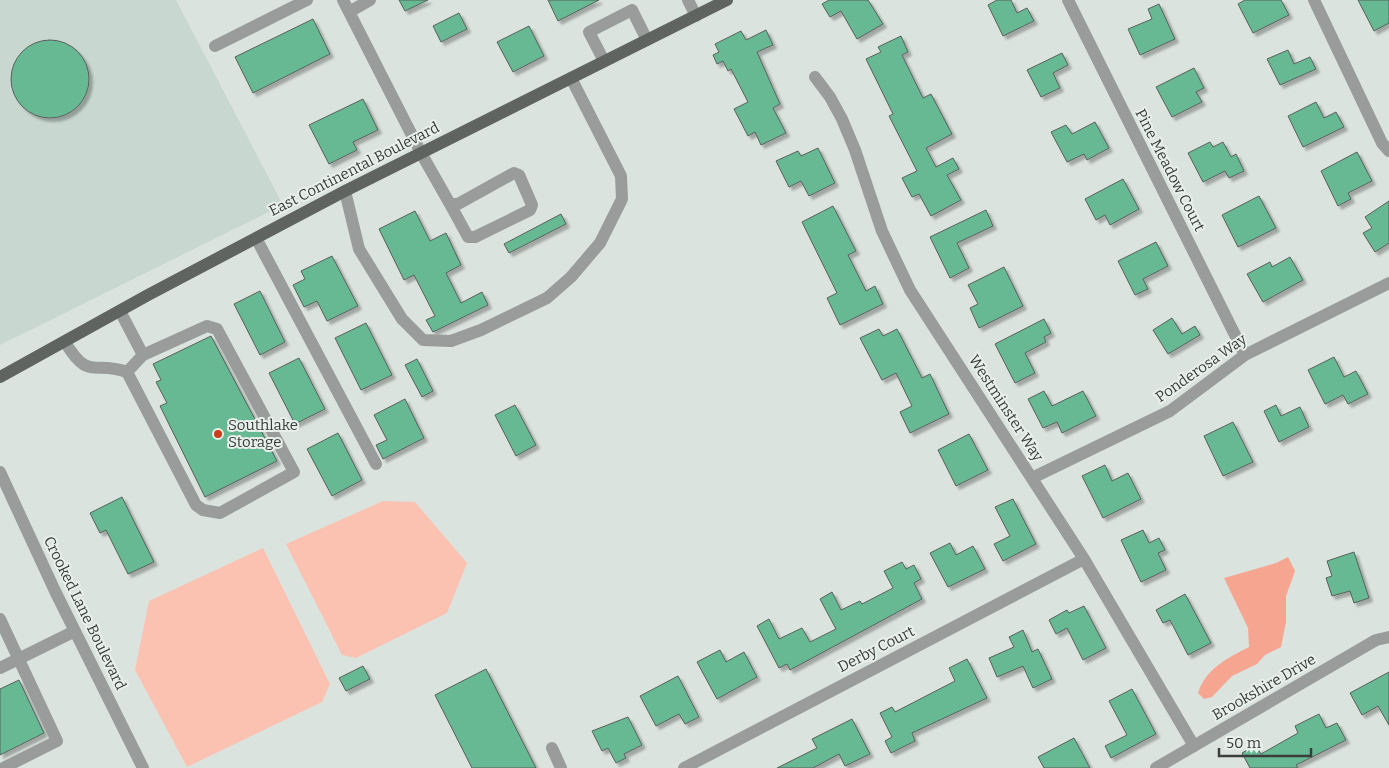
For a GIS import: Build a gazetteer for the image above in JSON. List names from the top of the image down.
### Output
{
  "streets": {
    "main road": ["East Continental Boulevard"],
    "street": [
      "Pine Meadow Court",
      "Ponderosa Way",
      "Westminster Way",
      "Crooked Lane Boulevard",
      "Derby Court",
      "Brookshire Drive"
    ]
  },
  "crossings": [
    ["Pine Meadow Court", "Ponderosa Way"],
    ["Ponderosa Way", "Westminster Way"],
    ["Westminster Way", "Derby Court"],
    ["Westminster Way", "Brookshire Drive"]
  ],
  "places": ["Southlake Storage"],
  "scale_bar": "50 m"
}
